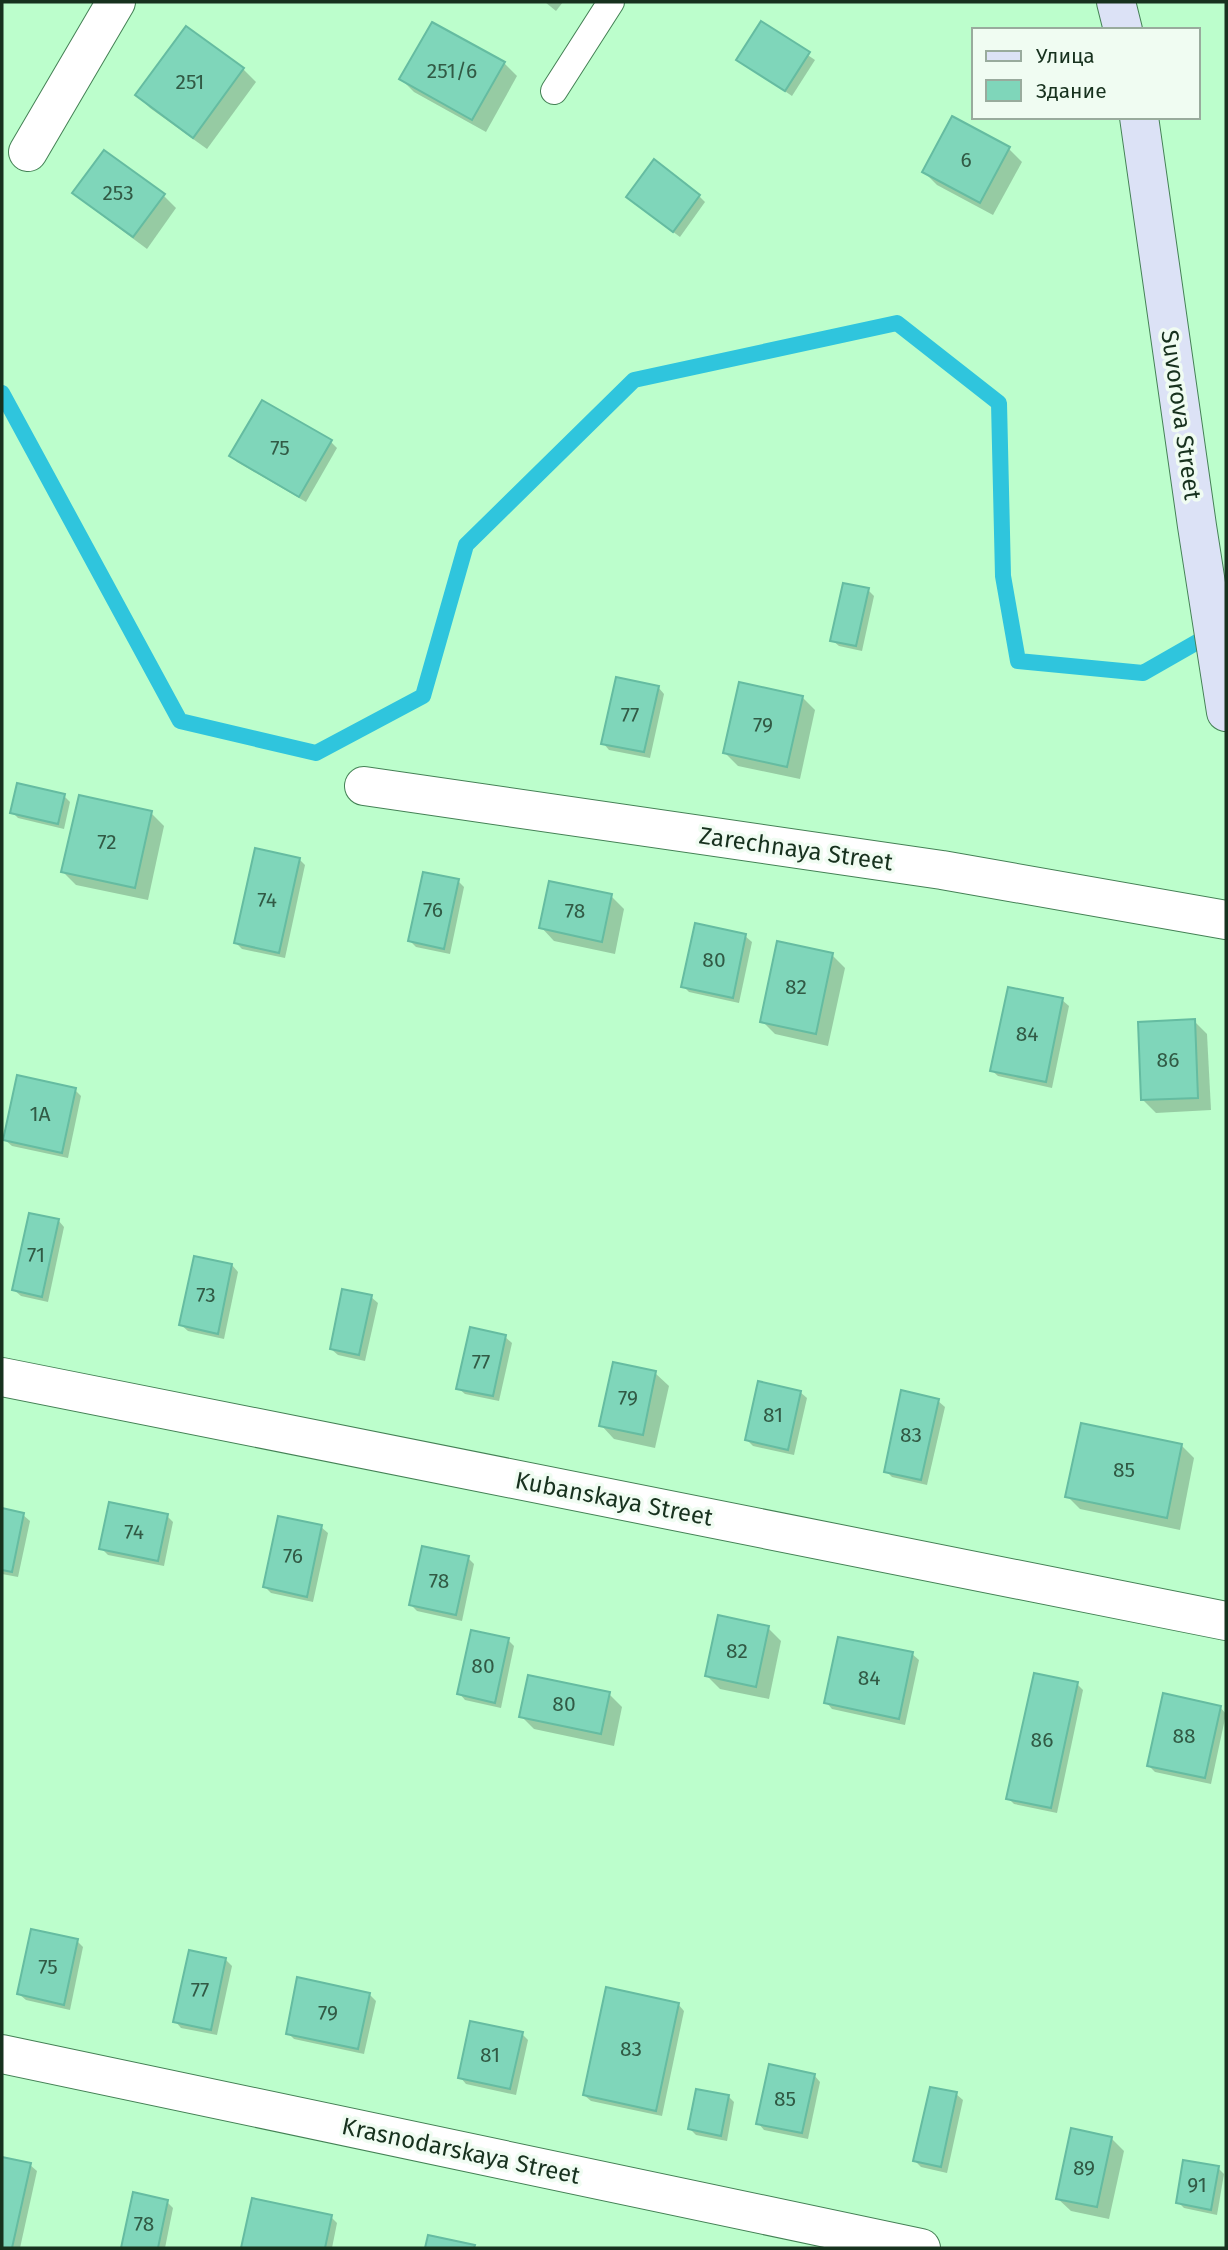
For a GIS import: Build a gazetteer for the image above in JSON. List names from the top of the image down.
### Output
{
  "streets": {
    "street": [
      "Suvorova Street",
      "Zarechnaya Street",
      "Kubanskaya Street",
      "Krasnodarskaya Street"
    ]
  },
  "house_numbers": [
    "251/6",
    "251",
    "6",
    "253",
    "75",
    "77",
    "79",
    "72",
    "74",
    "76",
    "78",
    "80",
    "82",
    "84",
    "86",
    "1А",
    "71",
    "73",
    "77",
    "79",
    "81",
    "83",
    "85",
    "74",
    "76",
    "78",
    "82",
    "80",
    "84",
    "80",
    "88",
    "86",
    "75",
    "77",
    "79",
    "83",
    "81",
    "85",
    "89",
    "91",
    "78"
  ],
  "legend": ["Улица", "Здание"]
}
